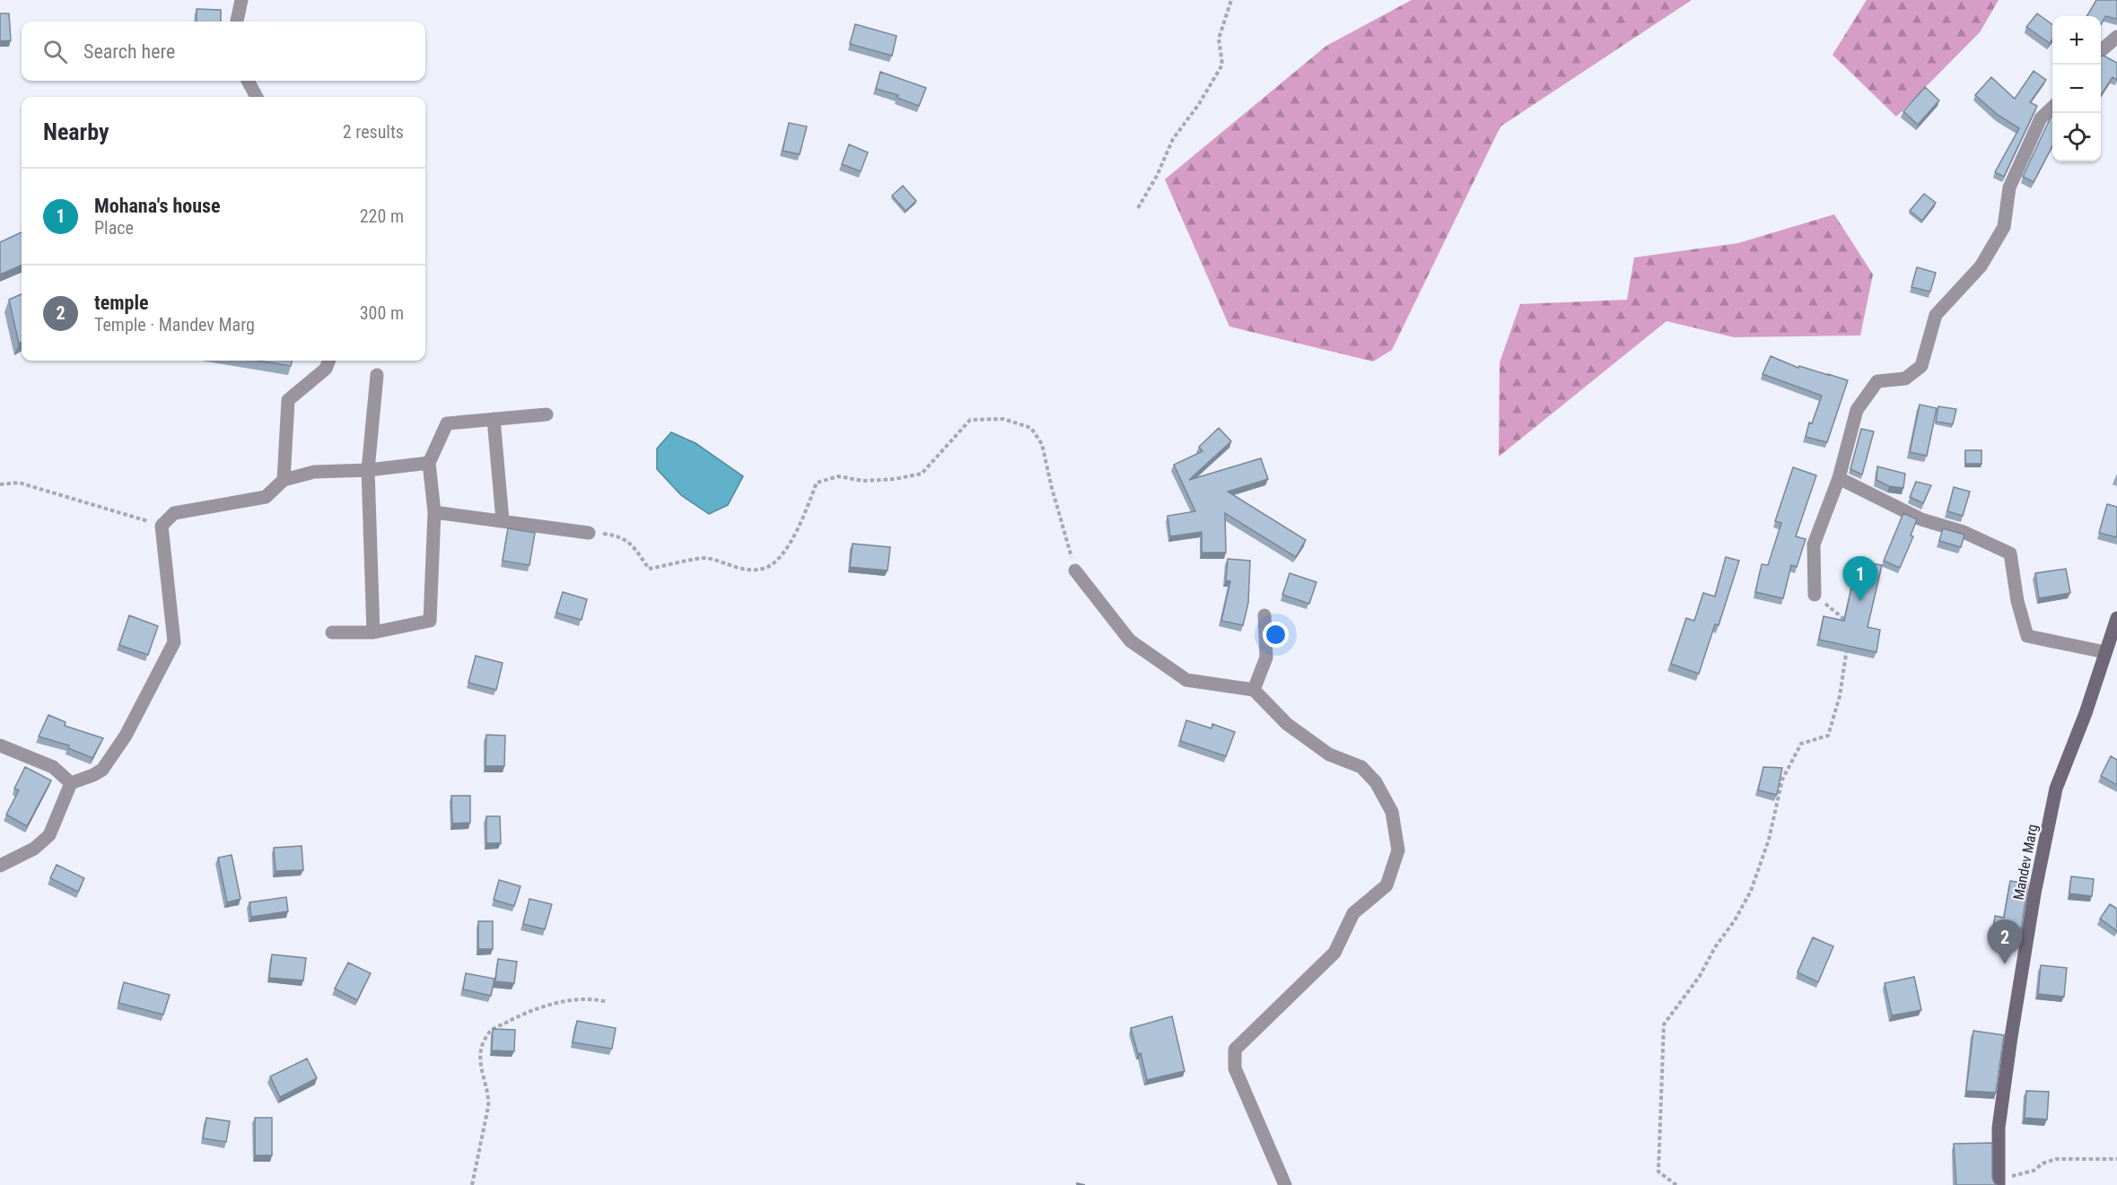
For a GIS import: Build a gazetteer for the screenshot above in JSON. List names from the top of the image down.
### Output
{
  "streets": {
    "main road": ["Mandev Marg"]
  },
  "page": {
    "map_buttons": ["+", "−"],
    "search": "Search here",
    "heading": ["Nearby", "2 results"],
    "list": [
      {
        "mark": "1",
        "name": "Mohana's house",
        "note": "Place",
        "value": "220 m"
      },
      {
        "mark": "2",
        "name": "temple",
        "note": "Temple · Mandev Marg",
        "value": "300 m"
      }
    ],
    "pins": ["1", "2"]
  }
}
